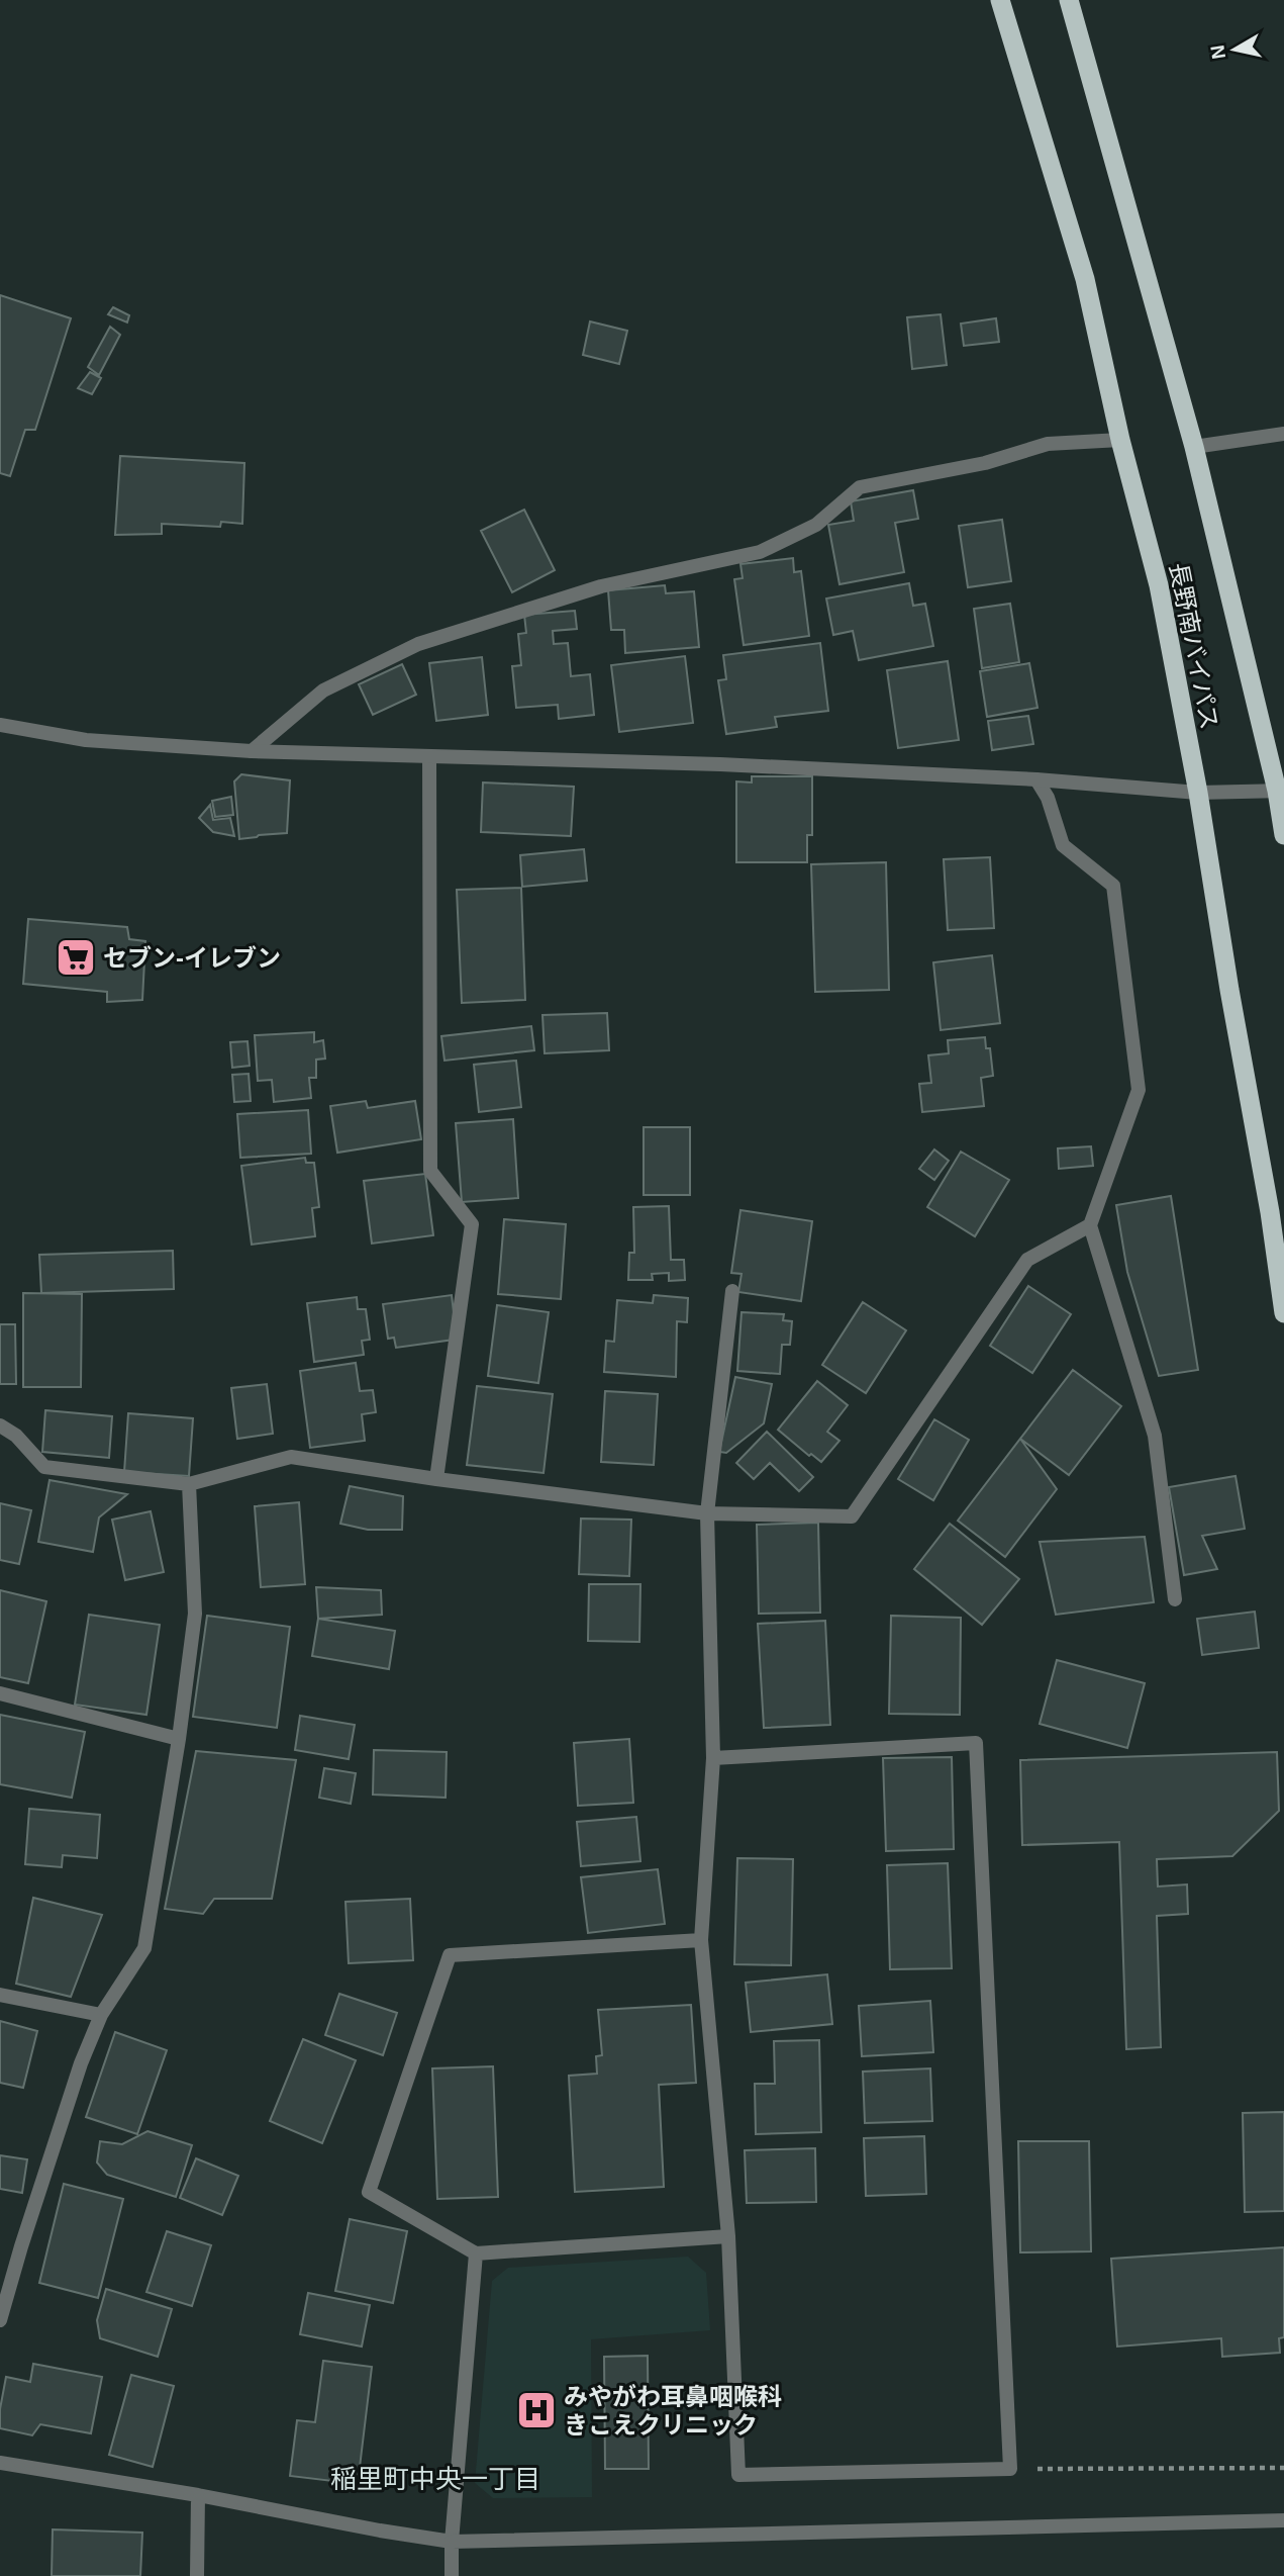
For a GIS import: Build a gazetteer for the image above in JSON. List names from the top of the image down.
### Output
{
  "streets": {
    "highway": ["長野南バイパス"]
  },
  "districts": ["稲里町中央一丁目"],
  "places": {
    "supermarket": ["セブン-イレブン"],
    "hospital": ["みやがわ耳鼻咽喉科 きこえクリニック"]
  },
  "north": "left"
}
